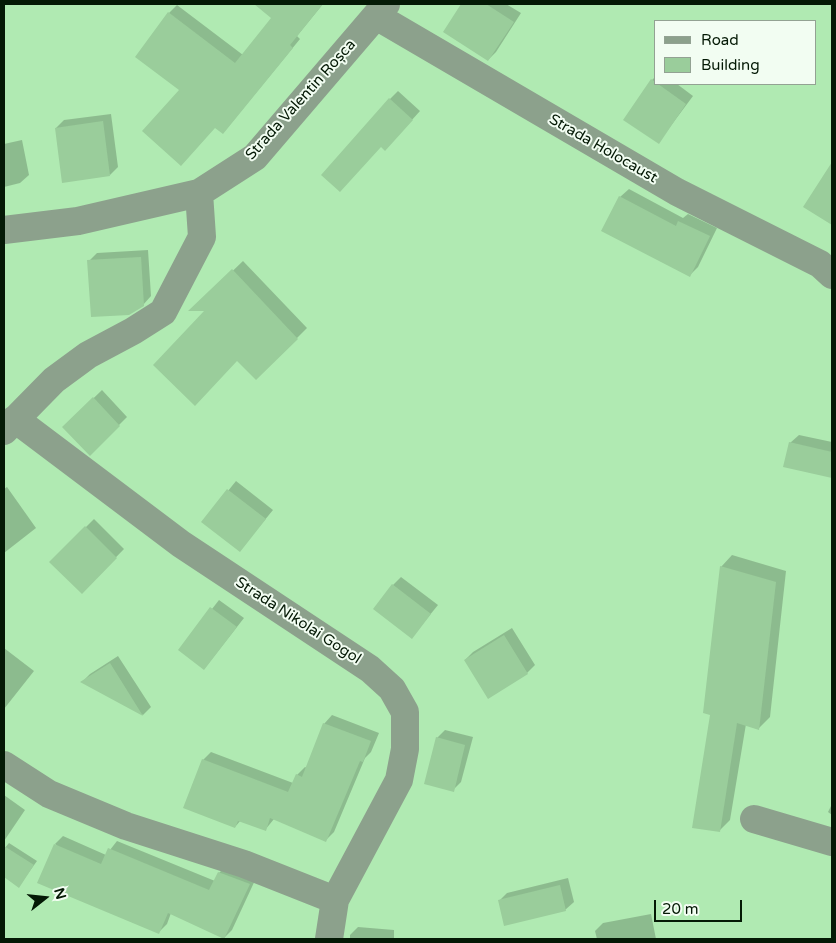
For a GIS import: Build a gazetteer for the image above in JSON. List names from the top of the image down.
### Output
{
  "streets": {
    "street": ["Strada Valentin Roșca", "Strada Holocaust", "Strada Nikolai Gogol"]
  },
  "crossings": [
    ["Strada Valentin Roșca", "Strada Holocaust"]
  ],
  "legend": ["Road", "Building"],
  "scale_bar": "20 m",
  "north": "right"
}
